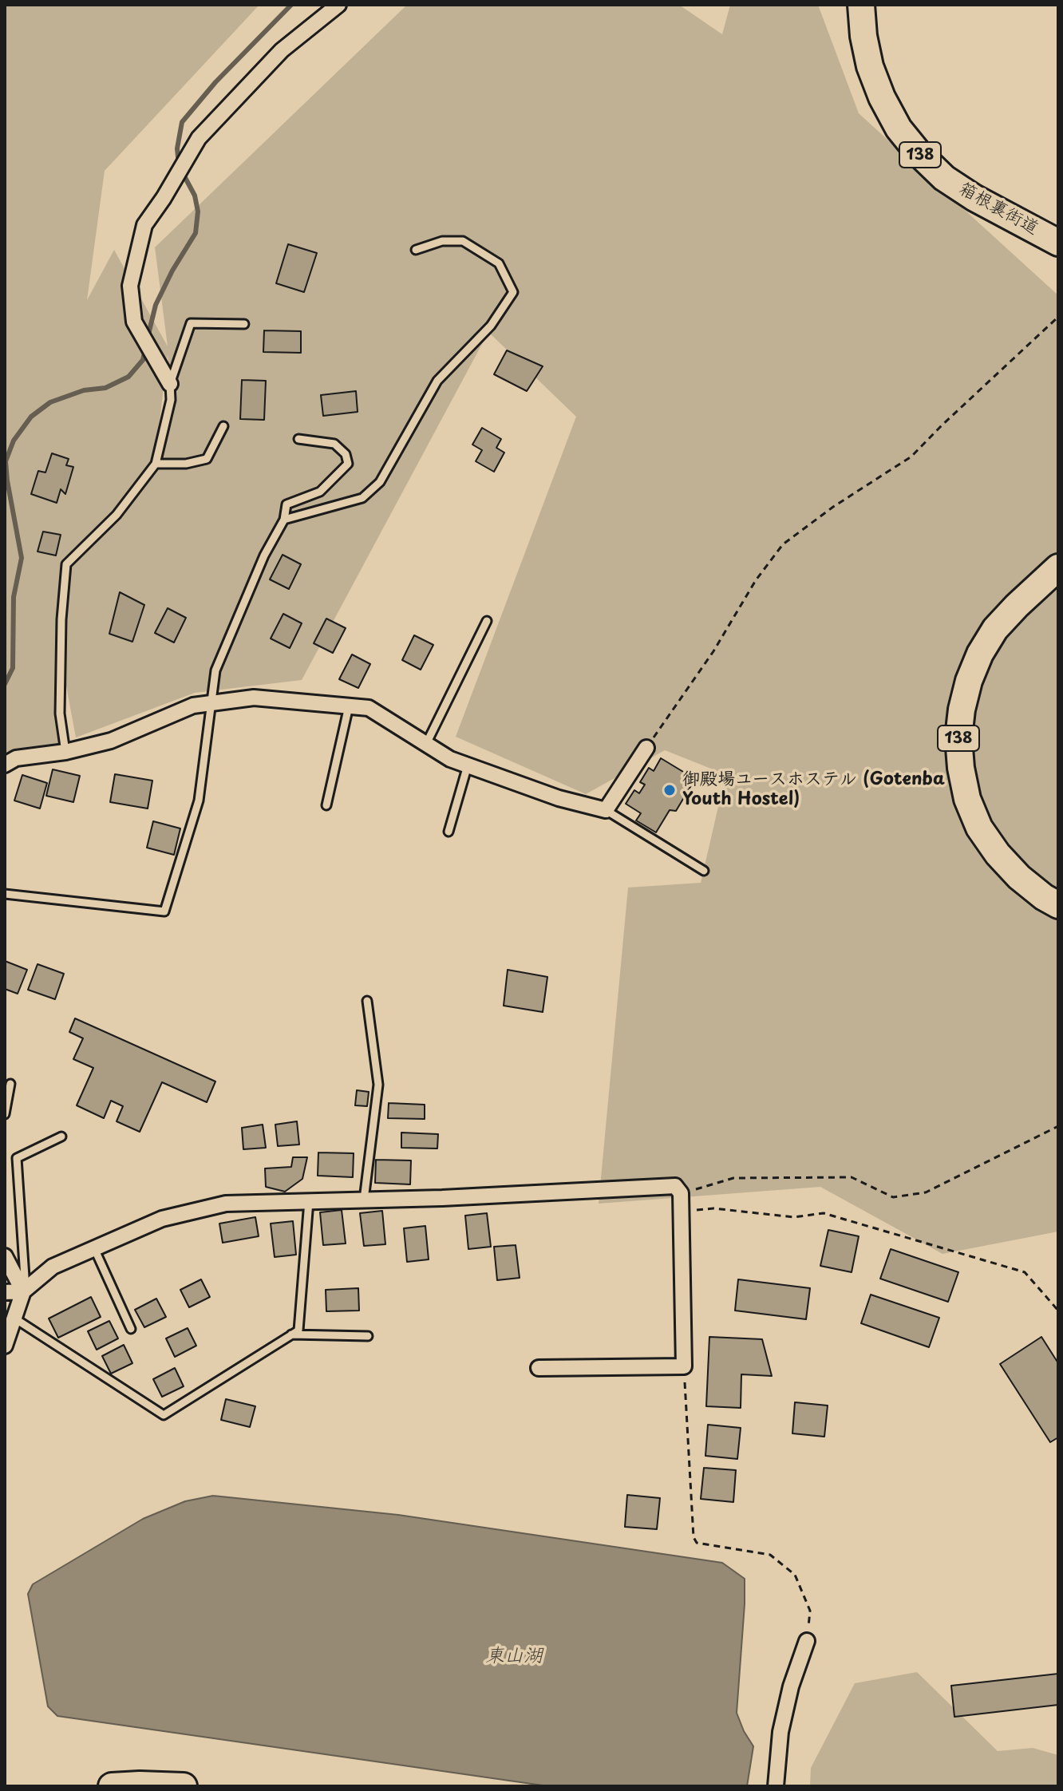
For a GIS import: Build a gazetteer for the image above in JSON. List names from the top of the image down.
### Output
{
  "streets": {
    "highway": ["138", "箱根裏街道"]
  },
  "water": ["東山湖"],
  "places": ["御殿場ユースホステル (Gotenba Youth Hostel)"]
}
